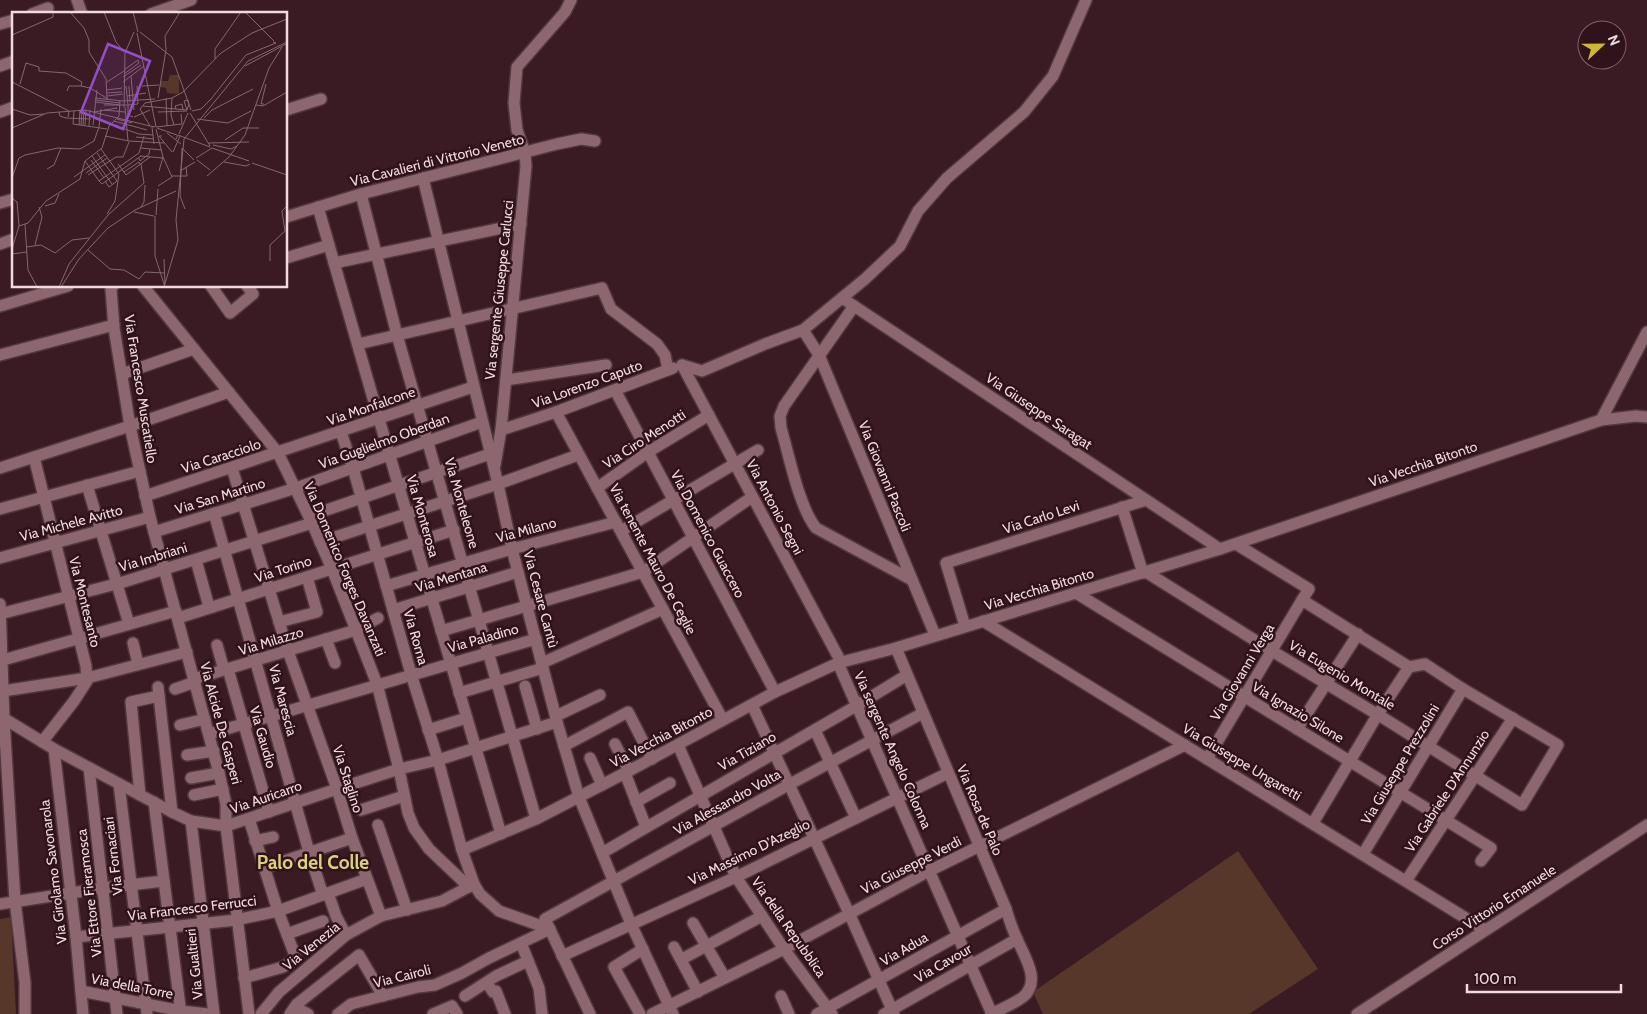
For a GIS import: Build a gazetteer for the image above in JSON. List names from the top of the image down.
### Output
{
  "streets": {
    "street": [
      "Via Cavalieri di Vittorio Veneto",
      "Via sergente Giuseppe Carlucci",
      "Via Lorenzo Caputo",
      "Via Francesco Muscatiello",
      "Via Monfalcone",
      "Via Giuseppe Saragat",
      "Via Ciro Menotti",
      "Via Guglielmo Oberdan",
      "Via Caracciolo",
      "Via Vecchia Bitonto",
      "Via Giovanni Pascoli",
      "Via San Martino",
      "Via Monteleone",
      "Via Antonio Segni",
      "Via Monterosa",
      "Via Carlo Levi",
      "Via Michele Avitto",
      "Via Milano",
      "Via Domenico Guaccero",
      "Via Imbriani",
      "Via tenente Mauro De Ceglie",
      "Via Torino",
      "Via Domenico Forges Davanzati",
      "Via Mentana",
      "Via Cesare Cantù",
      "Via Montesanto",
      "Via Roma",
      "Via Paladino",
      "Via Milazzo",
      "Via Giovanni Verga",
      "Via Eugenio Montale",
      "Via Marescia",
      "Via Ignazio Silone",
      "Via Alcide De Gasperi",
      "Via Gaudio",
      "Via sergente Angelo Colonna",
      "Via Tiziano",
      "Via Giuseppe Ungaretti",
      "Via Giuseppe Prezzolini",
      "Via Staglino",
      "Via Gabriele D'Annunzio",
      "Via Auricarro",
      "Via Alessandro Volta",
      "Via Rosa de Palo",
      "Via Massimo D'Azeglio",
      "Via Fornaciari",
      "Via Giuseppe Verdi",
      "Via Girolamo Savonarola",
      "Via Ettore Fieramosca",
      "Corso Vittorio Emanuele",
      "Via Francesco Ferrucci",
      "Via della Repubblica",
      "Via Venezia",
      "Via Adua",
      "Via Cavour",
      "Via Gualtieri",
      "Via Cairoli",
      "Via della Torre"
    ]
  },
  "crossings": [
    ["Via Cavalieri di Vittorio Veneto", "Via sergente Giuseppe Carlucci"],
    ["Via Cavalieri di Vittorio Veneto", "Via Monteleone"],
    ["Via Cavalieri di Vittorio Veneto", "Via Monterosa"],
    ["Via Cavalieri di Vittorio Veneto", "Via Cesare Cantù"],
    ["Via sergente Giuseppe Carlucci", "Via Lorenzo Caputo"],
    ["Via sergente Giuseppe Carlucci", "Via Cesare Cantù"],
    ["Via Lorenzo Caputo", "Via Antonio Segni"],
    ["Via Lorenzo Caputo", "Via Domenico Guaccero"],
    ["Via Lorenzo Caputo", "Via tenente Mauro De Ceglie"],
    ["Via Francesco Muscatiello", "Via Caracciolo"],
    ["Via Francesco Muscatiello", "Via Michele Avitto"],
    ["Via Francesco Muscatiello", "Via Alcide De Gasperi"],
    ["Via Monfalcone", "Via Caracciolo"],
    ["Via Monfalcone", "Via Monteleone"],
    ["Via Monfalcone", "Via Monterosa"],
    ["Via Monfalcone", "Via Domenico Forges Davanzati"],
    ["Via Monfalcone", "Via Cesare Cantù"],
    ["Via Monfalcone", "Via Roma"],
    ["Via Giuseppe Saragat", "Via Vecchia Bitonto"],
    ["Via Giuseppe Saragat", "Via Carlo Levi"],
    ["Via Ciro Menotti", "Via Antonio Segni"],
    ["Via Ciro Menotti", "Via Domenico Guaccero"],
    ["Via Ciro Menotti", "Via tenente Mauro De Ceglie"],
    ["Via Guglielmo Oberdan", "Via San Martino"],
    ["Via Guglielmo Oberdan", "Via Monteleone"],
    ["Via Guglielmo Oberdan", "Via Monterosa"],
    ["Via Guglielmo Oberdan", "Via Domenico Forges Davanzati"],
    ["Via Guglielmo Oberdan", "Via Cesare Cantù"],
    ["Via Guglielmo Oberdan", "Via Roma"],
    ["Via Caracciolo", "Via Domenico Forges Davanzati"],
    ["Via Caracciolo", "Via Staglino"],
    ["Via Vecchia Bitonto", "Via Giovanni Pascoli"],
    ["Via Vecchia Bitonto", "Via Monteleone"],
    ["Via Vecchia Bitonto", "Via Antonio Segni"],
    ["Via Vecchia Bitonto", "Via Monterosa"],
    ["Via Vecchia Bitonto", "Via Carlo Levi"],
    ["Via Vecchia Bitonto", "Via Domenico Guaccero"],
    ["Via Vecchia Bitonto", "Via tenente Mauro De Ceglie"],
    ["Via Vecchia Bitonto", "Via Cesare Cantù"],
    ["Via Vecchia Bitonto", "Via Roma"],
    ["Via Vecchia Bitonto", "Via Eugenio Montale"],
    ["Via Vecchia Bitonto", "Via Ignazio Silone"],
    ["Via Vecchia Bitonto", "Via sergente Angelo Colonna"],
    ["Via Vecchia Bitonto", "Via Giuseppe Ungaretti"],
    ["Via Vecchia Bitonto", "Via Rosa de Palo"],
    ["Via Vecchia Bitonto", "Via della Repubblica"],
    ["Via San Martino", "Via Domenico Forges Davanzati"],
    ["Via San Martino", "Via Marescia"],
    ["Via San Martino", "Via Alcide De Gasperi"],
    ["Via San Martino", "Via Staglino"],
    ["Via Monteleone", "Via Milano"],
    ["Via Monteleone", "Via Imbriani"],
    ["Via Monteleone", "Via Torino"],
    ["Via Monteleone", "Via Mentana"],
    ["Via Monteleone", "Via Paladino"],
    ["Via Monteleone", "Via Auricarro"],
    ["Via Antonio Segni", "Via Milano"],
    ["Via Antonio Segni", "Via sergente Angelo Colonna"],
    ["Via Monterosa", "Via Milano"],
    ["Via Monterosa", "Via Imbriani"],
    ["Via Monterosa", "Via Torino"],
    ["Via Monterosa", "Via Mentana"],
    ["Via Monterosa", "Via Paladino"],
    ["Via Monterosa", "Via Auricarro"],
    ["Via Michele Avitto", "Via Montesanto"],
    ["Via Michele Avitto", "Via Alcide De Gasperi"],
    ["Via Milano", "Via Domenico Guaccero"],
    ["Via Milano", "Via tenente Mauro De Ceglie"],
    ["Via Milano", "Via Cesare Cantù"],
    ["Via Milano", "Via Roma"],
    ["Via Imbriani", "Via Domenico Forges Davanzati"],
    ["Via Imbriani", "Via Cesare Cantù"],
    ["Via Imbriani", "Via Montesanto"],
    ["Via Imbriani", "Via Roma"],
    ["Via Imbriani", "Via Marescia"],
    ["Via Imbriani", "Via Alcide De Gasperi"],
    ["Via Imbriani", "Via Staglino"],
    ["Via Torino", "Via Domenico Forges Davanzati"],
    ["Via Torino", "Via Montesanto"],
    ["Via Torino", "Via Roma"],
    ["Via Torino", "Via Marescia"],
    ["Via Torino", "Via Alcide De Gasperi"],
    ["Via Torino", "Via Staglino"],
    ["Via Domenico Forges Davanzati", "Via Roma"],
    ["Via Domenico Forges Davanzati", "Via Paladino"],
    ["Via Domenico Forges Davanzati", "Via Milazzo"],
    ["Via Domenico Forges Davanzati", "Via Auricarro"],
    ["Via Domenico Forges Davanzati", "Via Venezia"],
    ["Via Mentana", "Via Cesare Cantù"],
    ["Via Mentana", "Via Roma"],
    ["Via Cesare Cantù", "Via Paladino"],
    ["Via Cesare Cantù", "Via Tiziano"],
    ["Via Cesare Cantù", "Via Auricarro"],
    ["Via Cesare Cantù", "Via Alessandro Volta"],
    ["Via Cesare Cantù", "Via Massimo D'Azeglio"],
    ["Via Cesare Cantù", "Via Giuseppe Verdi"],
    ["Via Roma", "Via Paladino"],
    ["Via Roma", "Via Auricarro"],
    ["Via Roma", "Via Venezia"],
    ["Via Paladino", "Via Marescia"],
    ["Via Paladino", "Via Alcide De Gasperi"],
    ["Via Paladino", "Via Gaudio"],
    ["Via Paladino", "Via Staglino"],
    ["Via Milazzo", "Via Marescia"],
    ["Via Milazzo", "Via Alcide De Gasperi"],
    ["Via Milazzo", "Via Gaudio"],
    ["Via Milazzo", "Via Staglino"],
    ["Via Giovanni Verga", "Via Eugenio Montale"],
    ["Via Giovanni Verga", "Via Ignazio Silone"],
    ["Via Giovanni Verga", "Via Giuseppe Ungaretti"],
    ["Via Eugenio Montale", "Via Giuseppe Prezzolini"],
    ["Via Eugenio Montale", "Via Gabriele D'Annunzio"],
    ["Via Marescia", "Via Auricarro"],
    ["Via Marescia", "Via Francesco Ferrucci"],
    ["Via Marescia", "Via Venezia"],
    ["Via Ignazio Silone", "Via Giuseppe Prezzolini"],
    ["Via Ignazio Silone", "Via Gabriele D'Annunzio"],
    ["Via Alcide De Gasperi", "Via Auricarro"],
    ["Via Alcide De Gasperi", "Via Francesco Ferrucci"],
    ["Via Gaudio", "Via Auricarro"],
    ["Via sergente Angelo Colonna", "Via Tiziano"],
    ["Via sergente Angelo Colonna", "Via Alessandro Volta"],
    ["Via sergente Angelo Colonna", "Via Rosa de Palo"],
    ["Via sergente Angelo Colonna", "Via Massimo D'Azeglio"],
    ["Via sergente Angelo Colonna", "Via Giuseppe Verdi"],
    ["Via sergente Angelo Colonna", "Via Adua"],
    ["Via sergente Angelo Colonna", "Via Cavour"],
    ["Via Tiziano", "Via Rosa de Palo"],
    ["Via Tiziano", "Via della Repubblica"],
    ["Via Giuseppe Ungaretti", "Via Giuseppe Prezzolini"],
    ["Via Giuseppe Ungaretti", "Via Gabriele D'Annunzio"],
    ["Via Giuseppe Ungaretti", "Via Giuseppe Verdi"],
    ["Via Giuseppe Ungaretti", "Corso Vittorio Emanuele"],
    ["Via Staglino", "Via Auricarro"],
    ["Via Staglino", "Via Francesco Ferrucci"],
    ["Via Staglino", "Via Venezia"],
    ["Via Auricarro", "Via Fornaciari"],
    ["Via Auricarro", "Via Girolamo Savonarola"],
    ["Via Auricarro", "Via Ettore Fieramosca"],
    ["Via Auricarro", "Via Gualtieri"],
    ["Via Alessandro Volta", "Via Rosa de Palo"],
    ["Via Alessandro Volta", "Via della Repubblica"],
    ["Via Alessandro Volta", "Via Cairoli"],
    ["Via Rosa de Palo", "Via Massimo D'Azeglio"],
    ["Via Rosa de Palo", "Via Giuseppe Verdi"],
    ["Via Rosa de Palo", "Via Adua"],
    ["Via Rosa de Palo", "Via Cavour"],
    ["Via Massimo D'Azeglio", "Via della Repubblica"],
    ["Via Fornaciari", "Via Francesco Ferrucci"],
    ["Via Fornaciari", "Via della Torre"],
    ["Via Giuseppe Verdi", "Via della Repubblica"],
    ["Via Girolamo Savonarola", "Via Francesco Ferrucci"],
    ["Via Girolamo Savonarola", "Via della Torre"],
    ["Via Ettore Fieramosca", "Via Francesco Ferrucci"],
    ["Via Ettore Fieramosca", "Via della Torre"],
    ["Via Francesco Ferrucci", "Via Gualtieri"],
    ["Via della Repubblica", "Via Adua"]
  ],
  "districts": ["Palo del Colle"],
  "scale_bar": "100 m",
  "north": "right"
}
